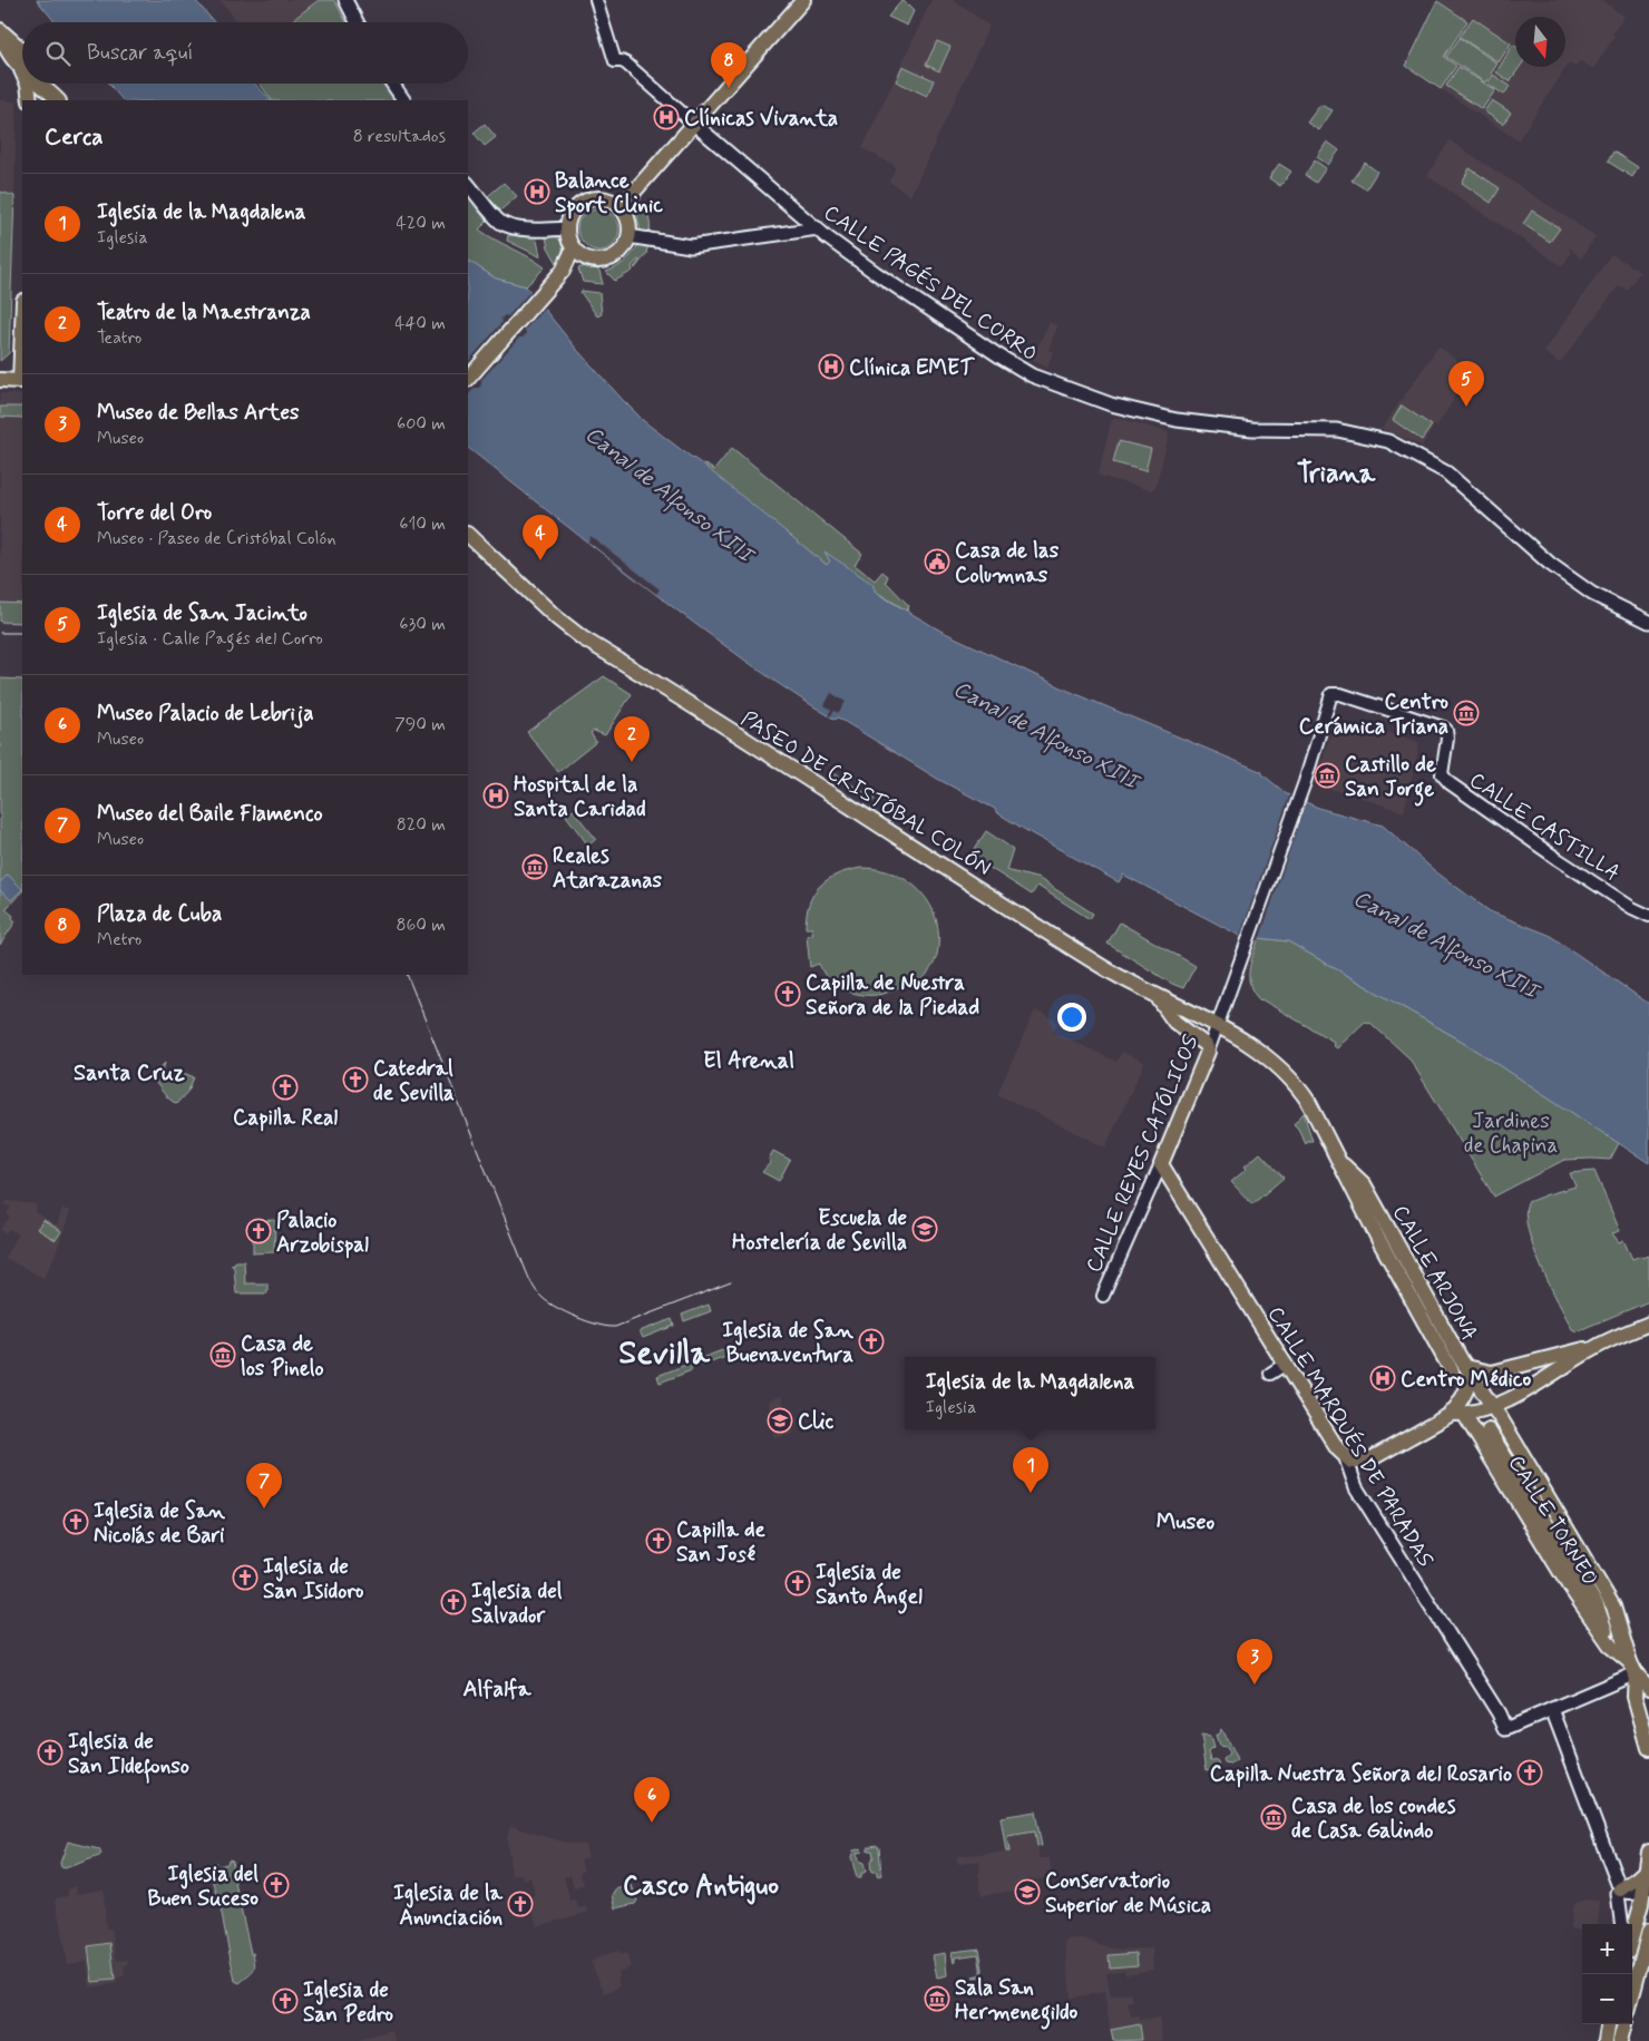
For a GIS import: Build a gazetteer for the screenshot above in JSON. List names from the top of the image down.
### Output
{
  "streets": {
    "main road": [
      "CALLE PAGÉS DEL CORRO",
      "PASEO DE CRISTÓBAL COLÓN",
      "CALLE REYES CATÓLICOS",
      "CALLE ARJONA",
      "CALLE MARQUÉS DE PARADAS",
      "CALLE TORNEO"
    ],
    "street": ["CALLE CASTILLA"]
  },
  "crossings": [
    ["PASEO DE CRISTÓBAL COLÓN", "CALLE REYES CATÓLICOS"],
    ["PASEO DE CRISTÓBAL COLÓN", "CALLE ARJONA"],
    ["CALLE CASTILLA", "CALLE REYES CATÓLICOS"],
    ["CALLE REYES CATÓLICOS", "CALLE ARJONA"],
    ["CALLE REYES CATÓLICOS", "CALLE MARQUÉS DE PARADAS"],
    ["CALLE ARJONA", "CALLE TORNEO"]
  ],
  "districts": [
    "Triana",
    "El Arenal",
    "Santa Cruz",
    "Sevilla",
    "Museo",
    "Alfalfa",
    "Casco Antiguo"
  ],
  "water": ["Canal de Alfonso XIII"],
  "parks": ["Jardines de Chapina"],
  "places": {
    "hospital": [
      "Clínicas Vivanta",
      "Balance Sport Clinic",
      "Clínica EMET",
      "Hospital de la Santa Caridad",
      "Centro Médico"
    ],
    "public building": ["Casa de las Columnas"],
    "museum": [
      "Centro Cerámica Triana",
      "Castillo de San Jorge",
      "Reales Atarazanas",
      "Casa de los Pinelo",
      "Casa de los condes de Casa Galindo",
      "Sala San Hermenegildo"
    ],
    "church": [
      "Capilla de Nuestra Señora de la Piedad",
      "Catedral de Sevilla",
      "Capilla Real",
      "Palacio Arzobispal",
      "Iglesia de San Buenaventura",
      "Iglesia de San Nicolás de Bari",
      "Capilla de San José",
      "Iglesia de San Isidoro",
      "Iglesia de Santo Ángel",
      "Iglesia del Salvador",
      "Iglesia de San Ildefonso",
      "Capilla Nuestra Señora del Rosario",
      "Iglesia del Buen Suceso",
      "Iglesia de la Anunciación",
      "Iglesia de San Pedro"
    ],
    "school or university": ["Escuela de Hostelería de Sevilla", "Clic", "Conservatorio Superior de Música"]
  },
  "north": "bottom",
  "page": {
    "search": "Buscar aquí",
    "pins": [
      "8",
      "5",
      "4",
      "2",
      "1",
      "7",
      "3",
      "6"
    ],
    "heading": ["Cerca", "8 resultados"],
    "list": [
      {
        "mark": "1",
        "name": "Iglesia de la Magdalena",
        "note": "Iglesia",
        "value": "420 m"
      },
      {
        "mark": "2",
        "name": "Teatro de la Maestranza",
        "note": "Teatro",
        "value": "440 m"
      },
      {
        "mark": "3",
        "name": "Museo de Bellas Artes",
        "note": "Museo",
        "value": "600 m"
      },
      {
        "mark": "4",
        "name": "Torre del Oro",
        "note": "Museo · Paseo de Cristóbal Colón",
        "value": "610 m"
      },
      {
        "mark": "5",
        "name": "Iglesia de San Jacinto",
        "note": "Iglesia · Calle Pagés del Corro",
        "value": "630 m"
      },
      {
        "mark": "6",
        "name": "Museo Palacio de Lebrija",
        "note": "Museo",
        "value": "790 m"
      },
      {
        "mark": "7",
        "name": "Museo del Baile Flamenco",
        "note": "Museo",
        "value": "820 m"
      },
      {
        "mark": "8",
        "name": "Plaza de Cuba",
        "note": "Metro",
        "value": "860 m"
      }
    ],
    "popup": ["Iglesia de la Magdalena", "Iglesia"],
    "map_buttons": ["+", "−"]
  }
}
